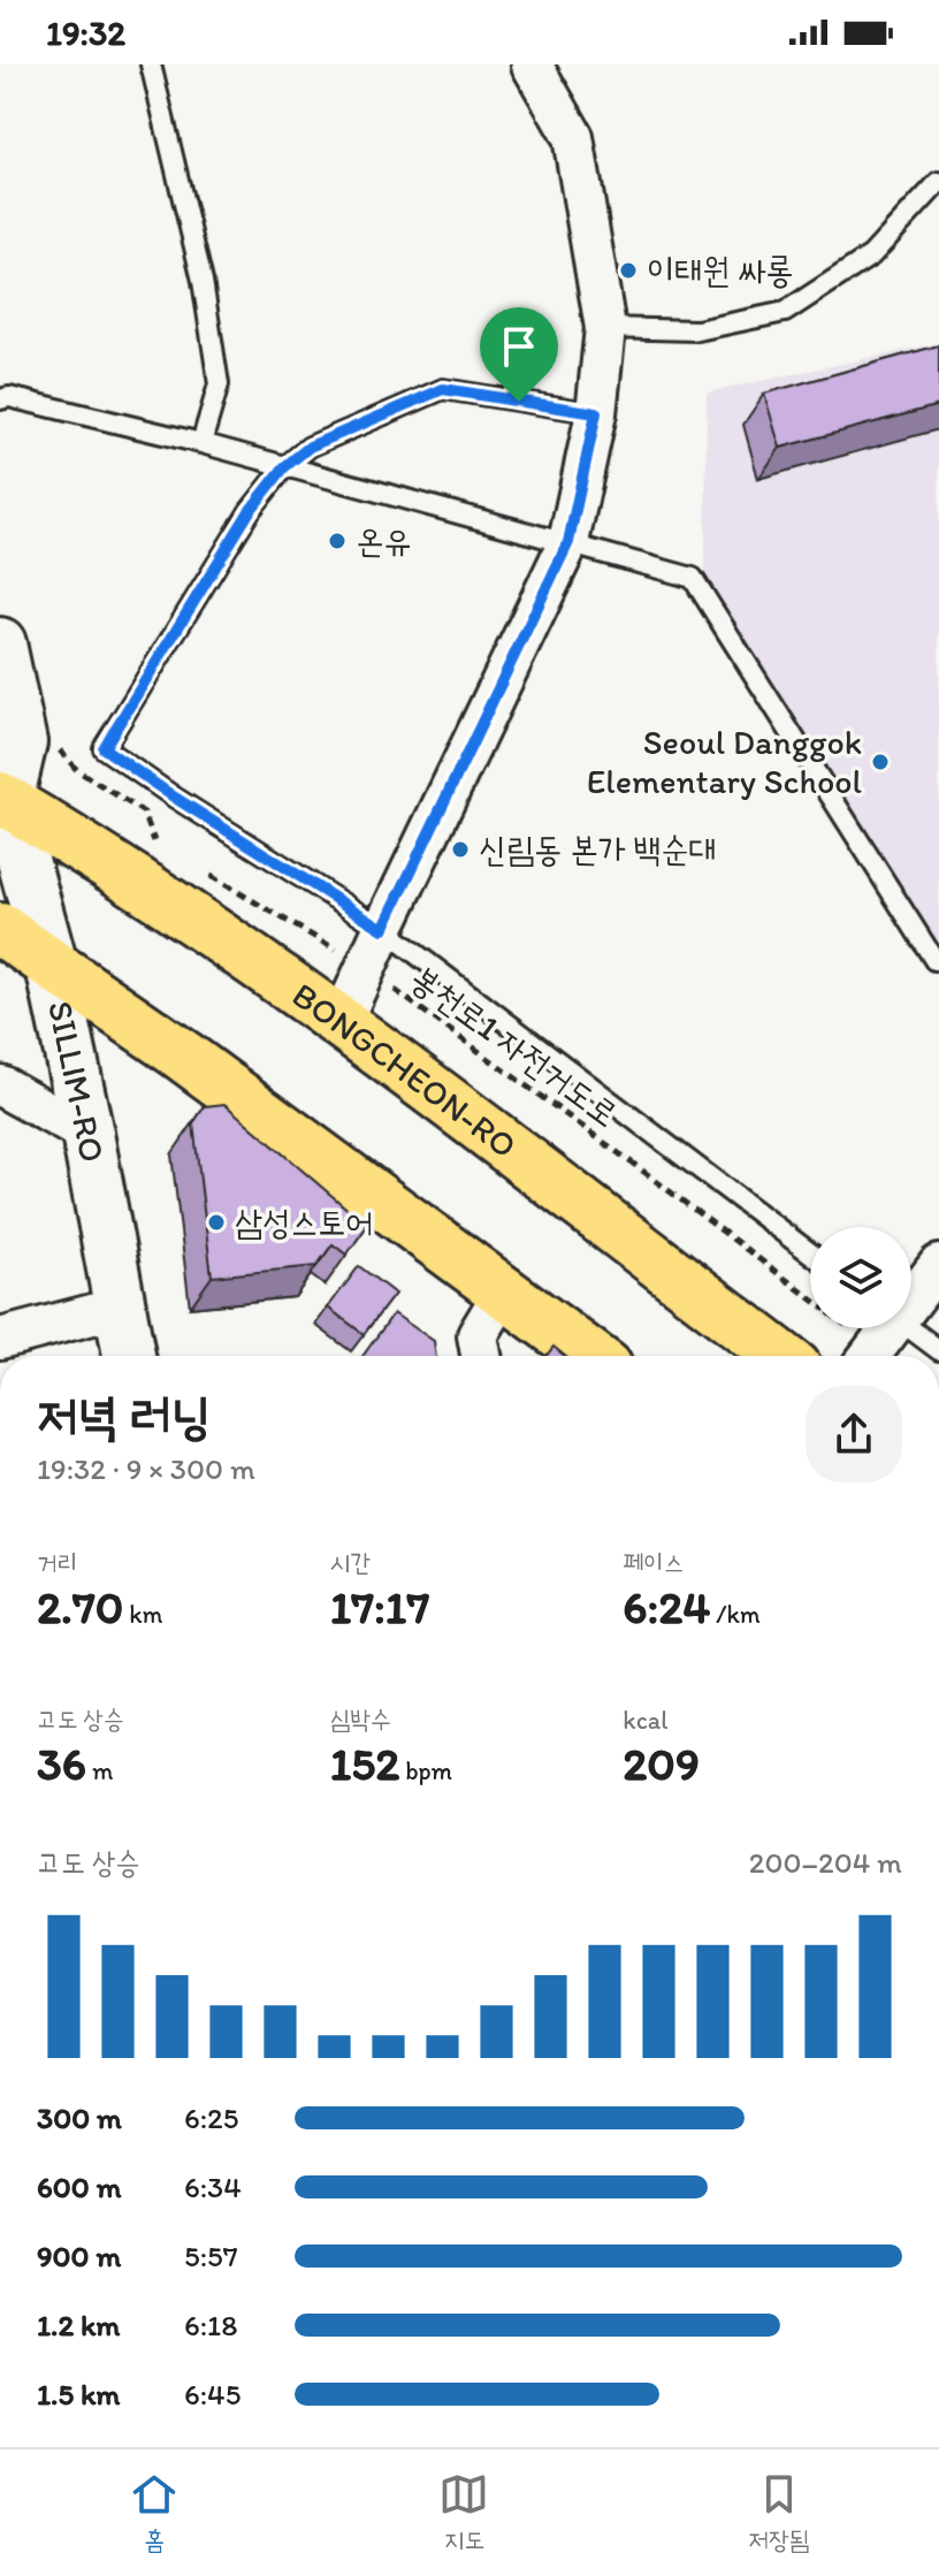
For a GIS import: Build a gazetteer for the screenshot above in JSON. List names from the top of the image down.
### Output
{
  "streets": {
    "main road": ["BONGCHEON-RO", "SILLIM-RO"],
    "path": ["봉천로1 자전거도로"]
  },
  "crossings": [
    ["BONGCHEON-RO", "SILLIM-RO"]
  ],
  "places": [
    "이태원 싸롱",
    "온유",
    "Seoul Danggok Elementary School",
    "신림동 본가 백순대",
    "삼성스토어"
  ],
  "page": {
    "status": "19:32",
    "heading": ["저녁 러닝", "19:32 · 9 × 300 m"],
    "stats": [
      ["거리", "2.70 km"],
      ["시간", "17:17"],
      ["페이스", "6:24 /km"],
      ["고도 상승", "36 m"],
      ["심박수", "152 bpm"],
      ["kcal", "209"]
    ],
    "chart": ["고도 상승", "200–204 m"],
    "list": [
      {
        "name": "300 m",
        "note": "6:25"
      },
      {
        "name": "600 m",
        "note": "6:34"
      },
      {
        "name": "900 m",
        "note": "5:57"
      },
      {
        "name": "1.2 km",
        "note": "6:18"
      },
      {
        "name": "1.5 km",
        "note": "6:45"
      }
    ],
    "tabs": ["홈", "지도", "저장됨"]
  }
}
